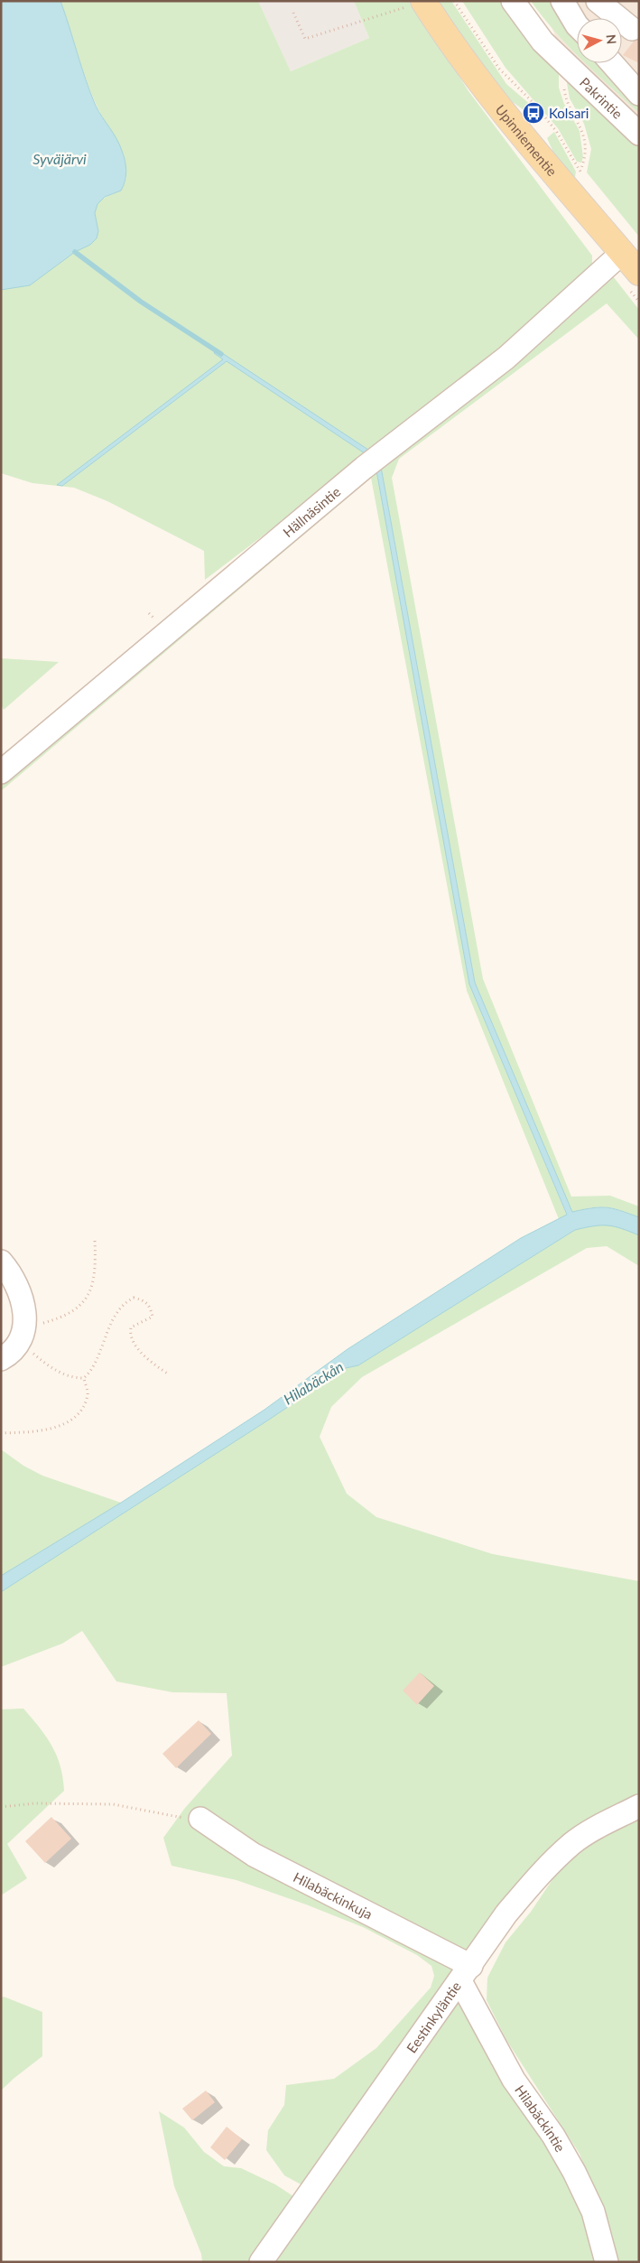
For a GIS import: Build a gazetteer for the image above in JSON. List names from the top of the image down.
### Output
{
  "streets": {
    "main road": ["Upinniementie"],
    "street": [
      "Pakrintie",
      "Hällnäsintie",
      "Hilabäckinkuja",
      "Eestinkyläntie",
      "Hilabäckintie"
    ]
  },
  "crossings": [
    ["Upinniementie", "Hällnäsintie"],
    ["Hilabäckinkuja", "Eestinkyläntie"],
    ["Hilabäckinkuja", "Hilabäckintie"],
    ["Eestinkyläntie", "Hilabäckintie"]
  ],
  "water": ["Syväjärvi", "Hilabäckån"],
  "places": {
    "bus stop": ["Kolsari"]
  },
  "north": "right"
}
